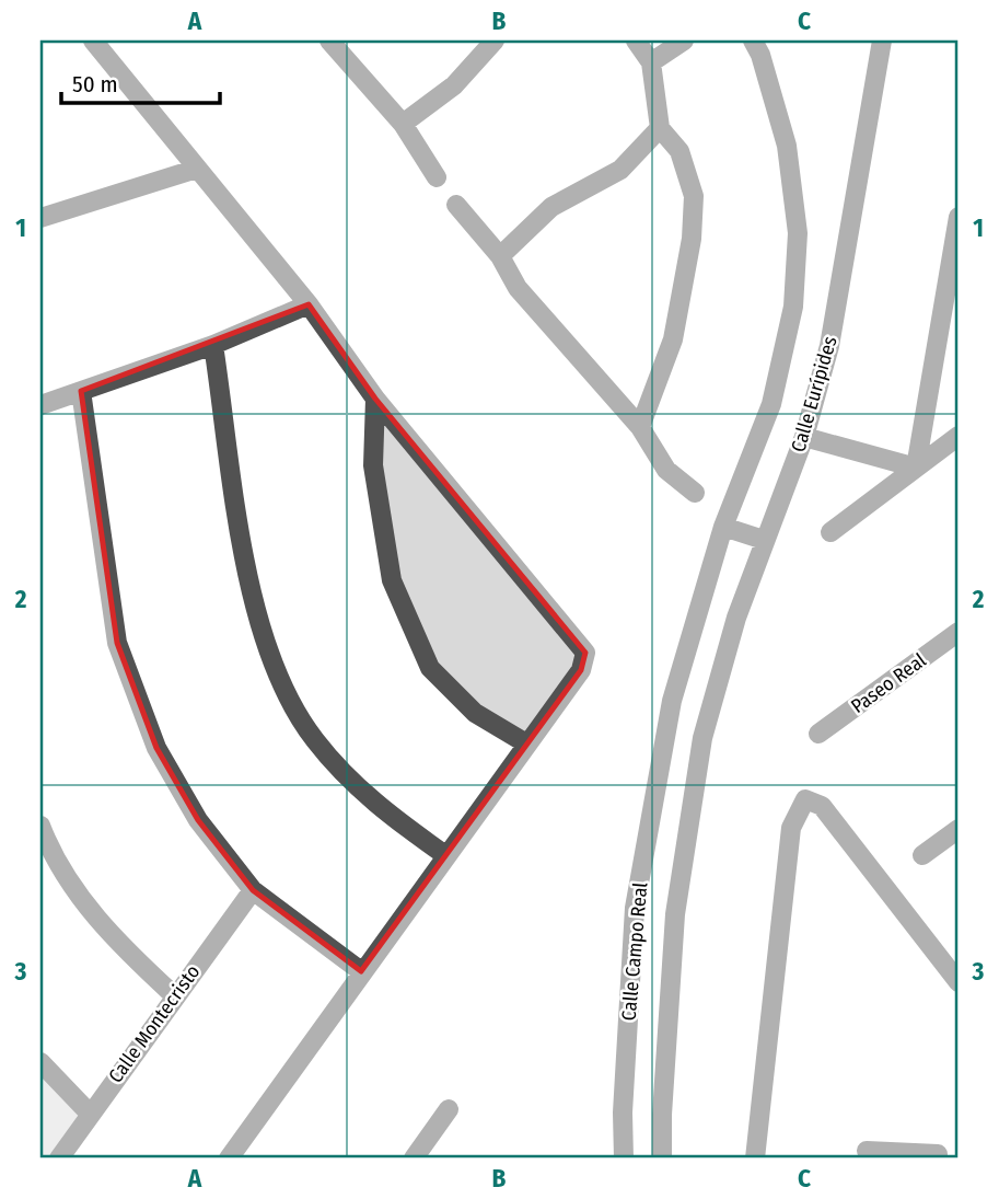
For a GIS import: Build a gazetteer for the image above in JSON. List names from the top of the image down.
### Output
{
  "streets": {
    "street": [
      "Calle Eurípides",
      "Paseo Real",
      "Calle Campo Real",
      "Calle Montecristo"
    ]
  },
  "crossings": [
    ["Calle Eurípides", "Calle Campo Real"]
  ],
  "scale_bar": "50 m",
  "grid": {
    "columns": ["A", "B", "C"],
    "rows": ["1", "2", "3"]
  }
}
